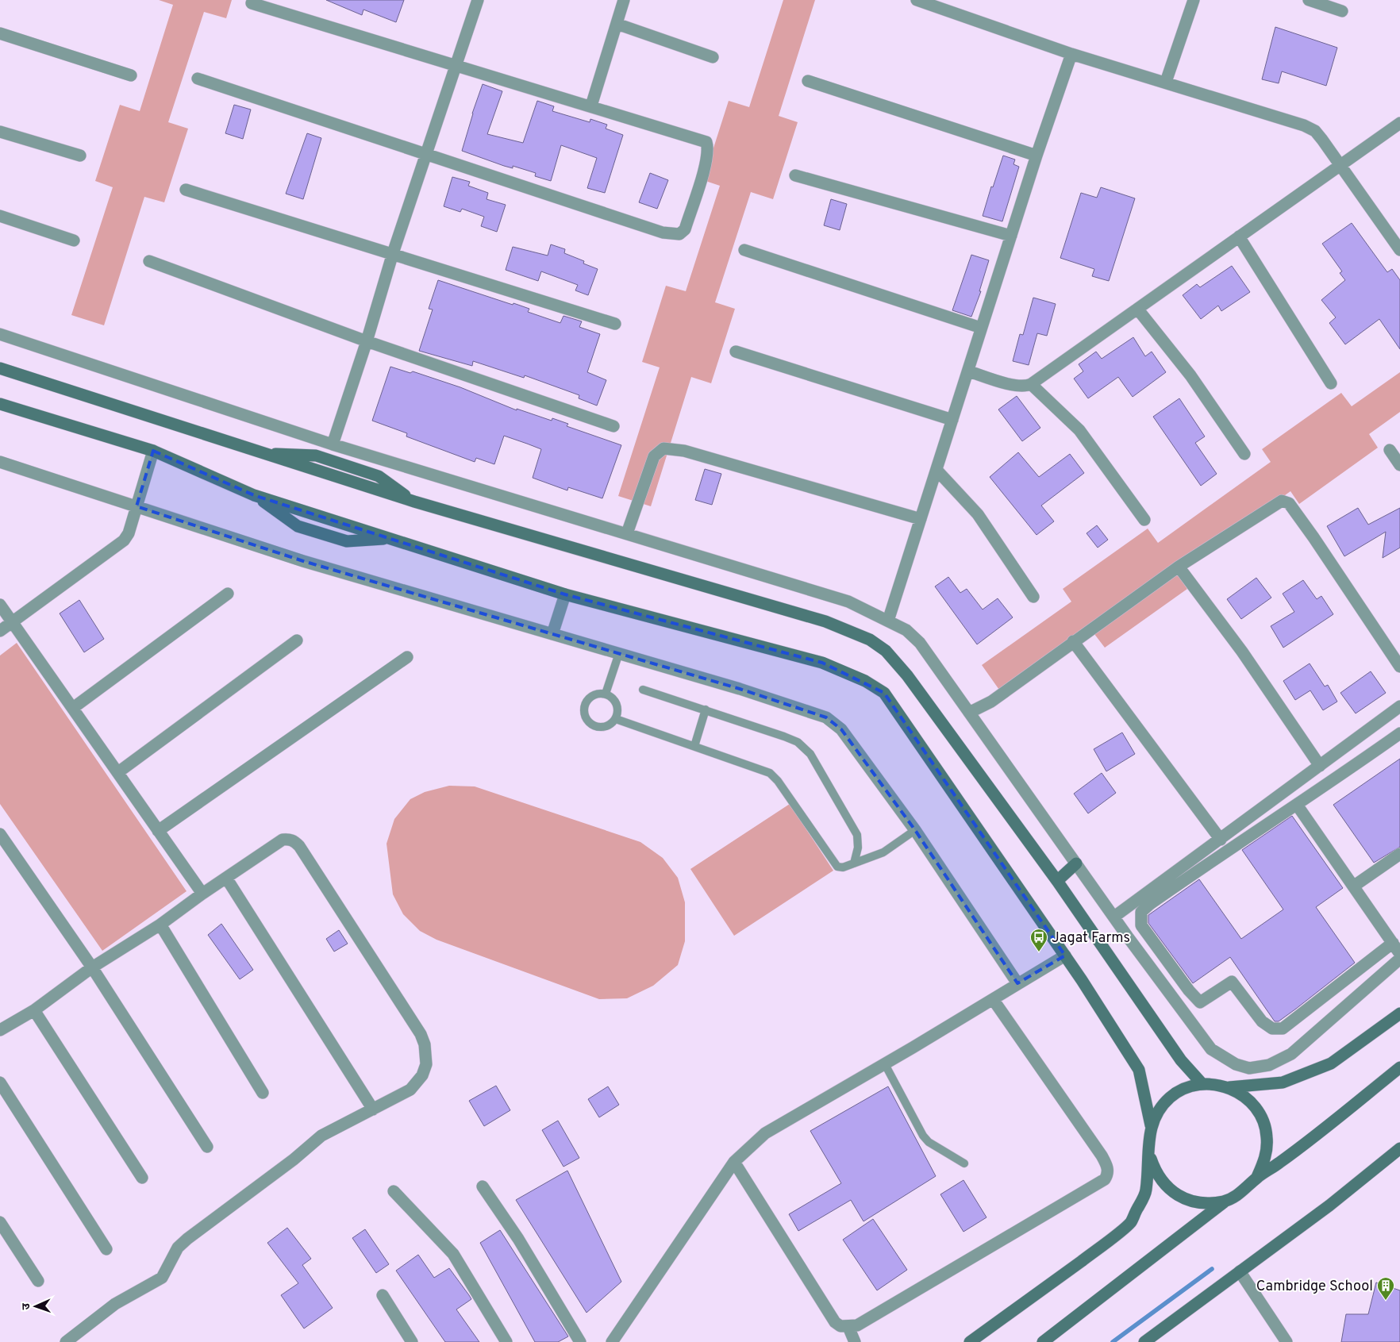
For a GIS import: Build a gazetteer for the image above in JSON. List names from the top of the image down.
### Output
{
  "places": {
    "bus stop": ["Jagat Farms"],
    "building": ["Cambridge School"]
  },
  "north": "left"
}
